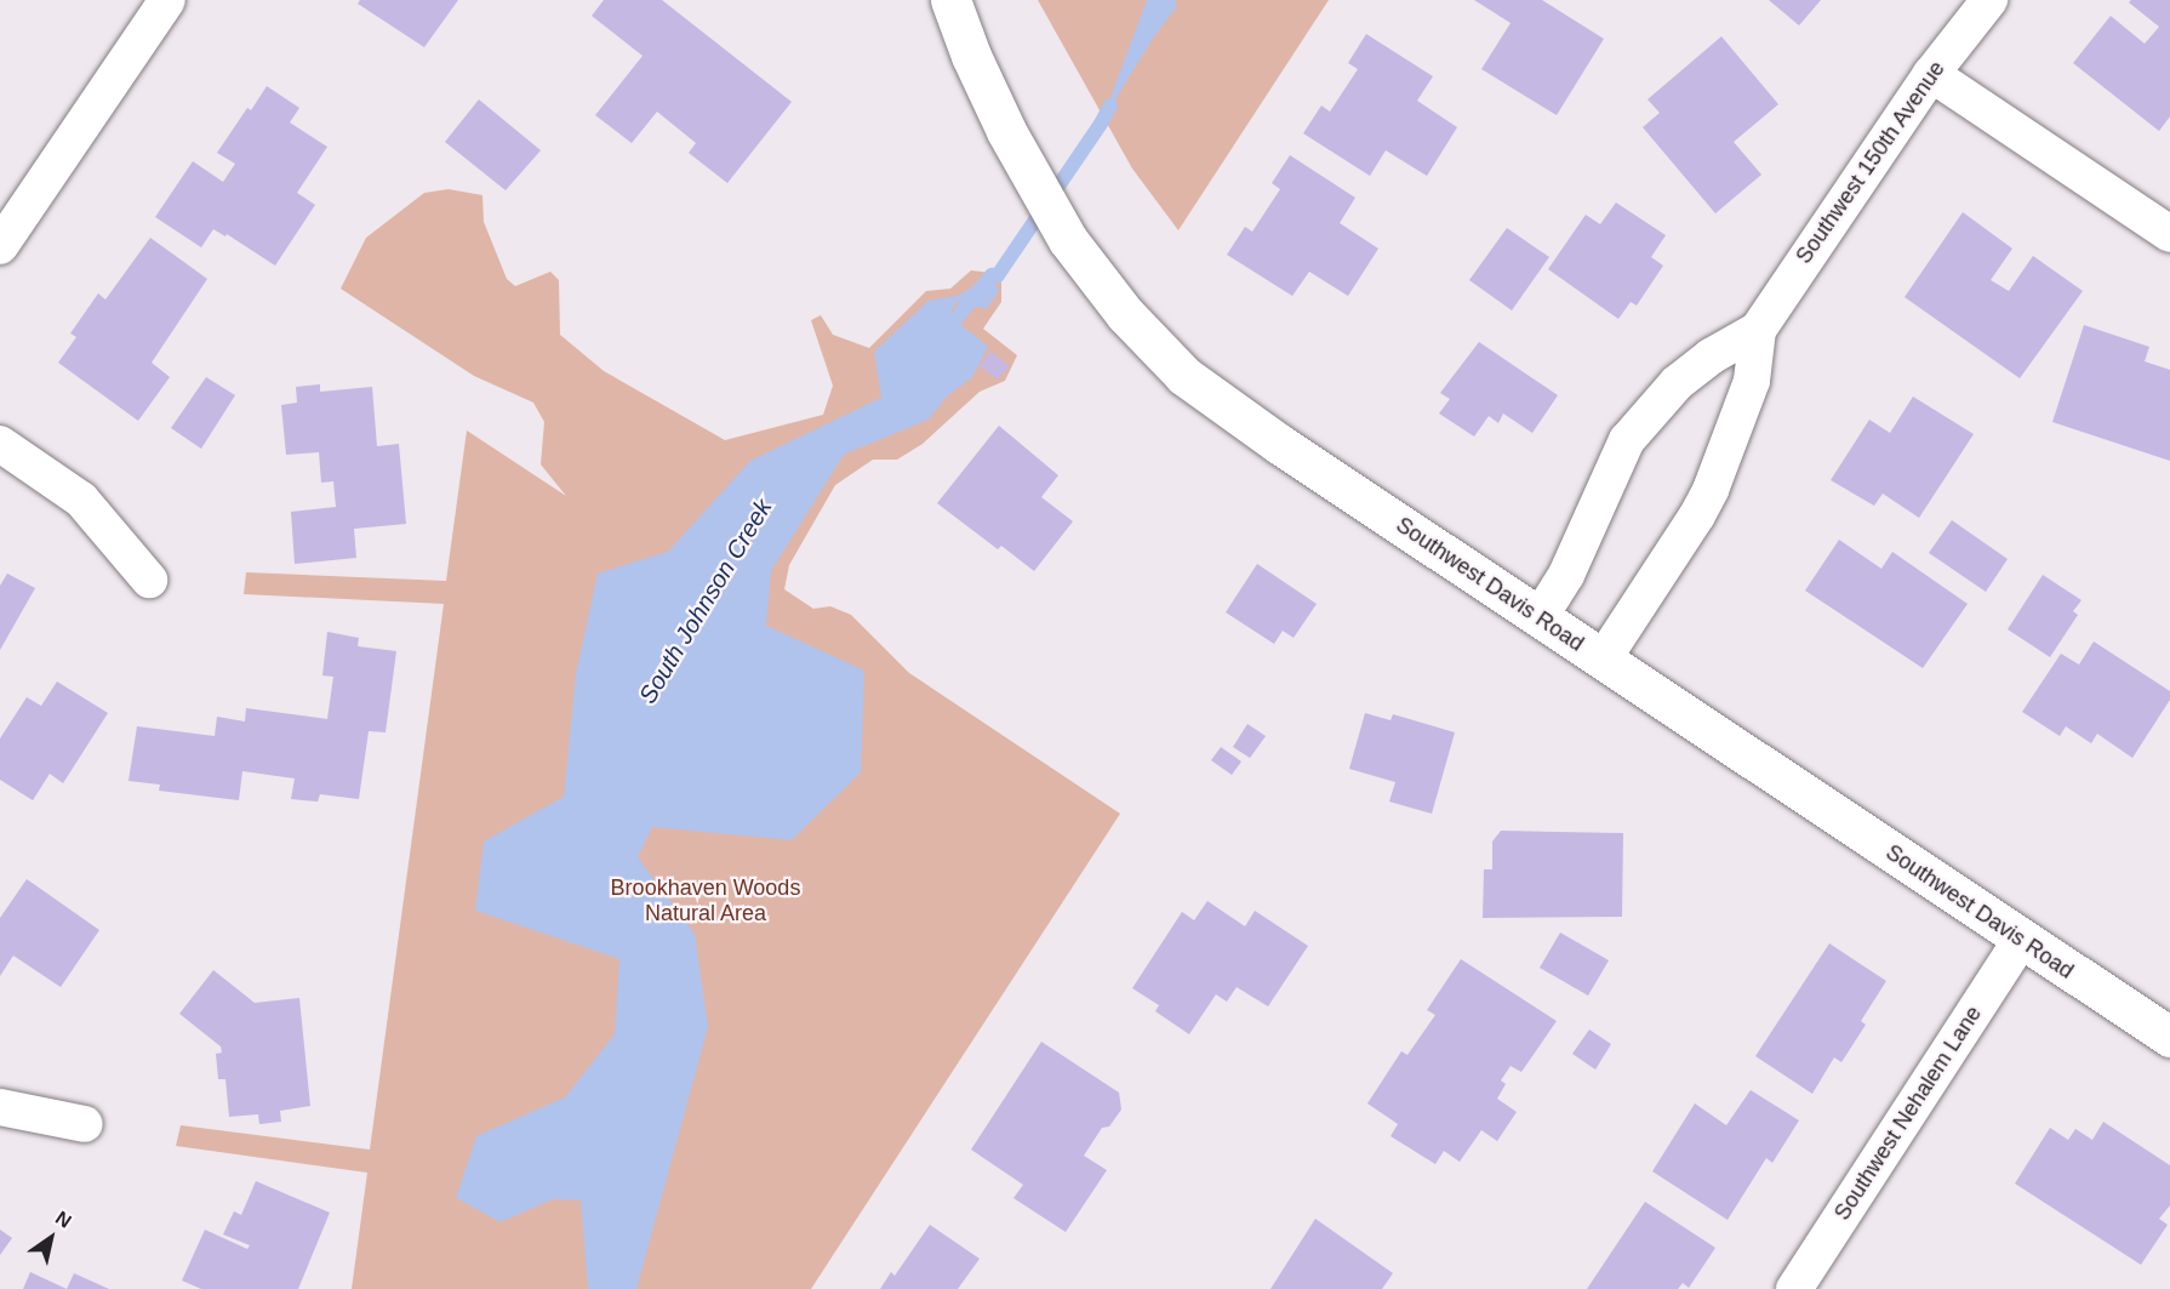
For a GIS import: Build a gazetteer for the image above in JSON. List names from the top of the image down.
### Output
{
  "streets": {
    "street": ["Southwest 150th Avenue", "Southwest Davis Road", "Southwest Nehalem Lane"]
  },
  "crossings": [
    ["Southwest 150th Avenue", "Southwest Davis Road"],
    ["Southwest Davis Road", "Southwest Nehalem Lane"]
  ],
  "water": ["South Johnson Creek"],
  "parks": ["Brookhaven Woods Natural Area"],
  "north": "top right"
}
